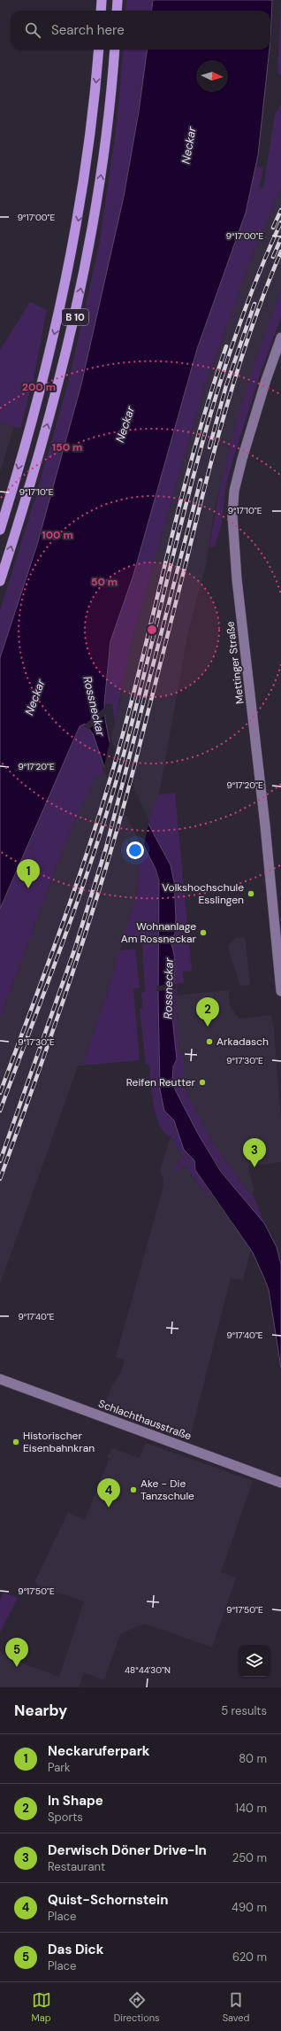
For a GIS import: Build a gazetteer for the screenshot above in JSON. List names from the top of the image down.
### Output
{
  "streets": {
    "highway": ["B 10"],
    "main road": ["Mettinger Straße", "Schlachthausstraße"]
  },
  "water": ["Neckar", "Rossneckar"],
  "places": [
    "Volkshochschule Esslingen",
    "Wohnanlage Am Rossneckar",
    "Arkadasch",
    "Reifen Reutter",
    "Historischer Eisenbahnkran",
    "Ake - Die Tanzschule"
  ],
  "north": "right",
  "page": {
    "search": "Search here",
    "pins": [
      "1",
      "2",
      "3",
      "4",
      "5"
    ],
    "heading": ["Nearby", "5 results"],
    "list": [
      {
        "mark": "1",
        "name": "Neckaruferpark",
        "note": "Park",
        "value": "80 m"
      },
      {
        "mark": "2",
        "name": "In Shape",
        "note": "Sports",
        "value": "140 m"
      },
      {
        "mark": "3",
        "name": "Derwisch Döner Drive-In",
        "note": "Restaurant",
        "value": "250 m"
      },
      {
        "mark": "4",
        "name": "Quist-Schornstein",
        "note": "Place",
        "value": "490 m"
      },
      {
        "mark": "5",
        "name": "Das Dick",
        "note": "Place",
        "value": "620 m"
      }
    ],
    "nav": ["Map", "Directions", "Saved"]
  },
  "coordinates": [
    "9°17'00\"E",
    "9°17'10\"E",
    "9°17'20\"E",
    "9°17'30\"E",
    "9°17'40\"E",
    "9°17'50\"E",
    "48°44'30\"N"
  ],
  "rings": [
    "200 m",
    "150 m",
    "100 m",
    "50 m"
  ]
}
